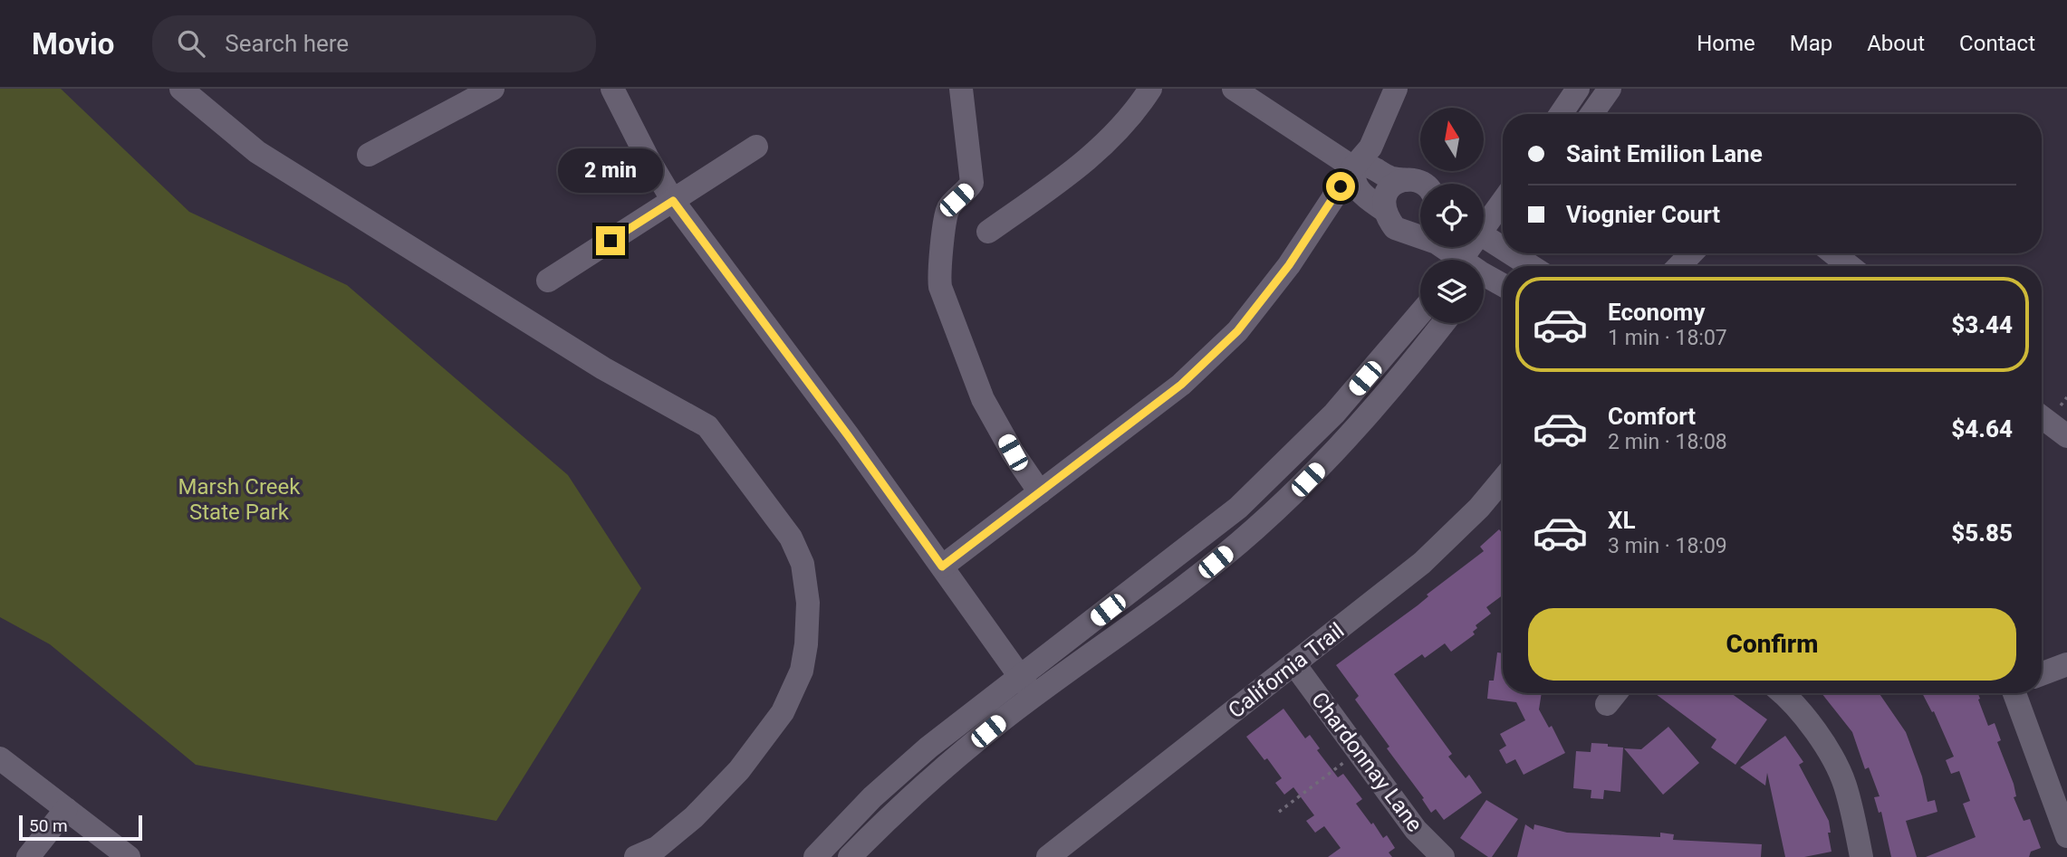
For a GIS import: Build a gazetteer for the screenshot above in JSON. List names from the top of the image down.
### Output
{
  "streets": {
    "street": ["California Trail", "Chardonnay Lane"]
  },
  "crossings": [
    ["California Trail", "Chardonnay Lane"]
  ],
  "parks": ["Marsh Creek State Park"],
  "scale_bar": "50 m",
  "north": "top",
  "page": {
    "header": "Movio",
    "search": "Search here",
    "nav": [
      "Home",
      "Map",
      "About",
      "Contact"
    ],
    "banner": ["Saint Emilion Lane", "Viognier Court"],
    "bubble": "2 min",
    "list": [
      {
        "name": "Economy",
        "note": "1 min · 18:07",
        "value": "$3.44"
      },
      {
        "name": "Comfort",
        "note": "2 min · 18:08",
        "value": "$4.64"
      },
      {
        "name": "XL",
        "note": "3 min · 18:09",
        "value": "$5.85"
      }
    ],
    "buttons": "Confirm",
    "scale": "50 m"
  }
}
